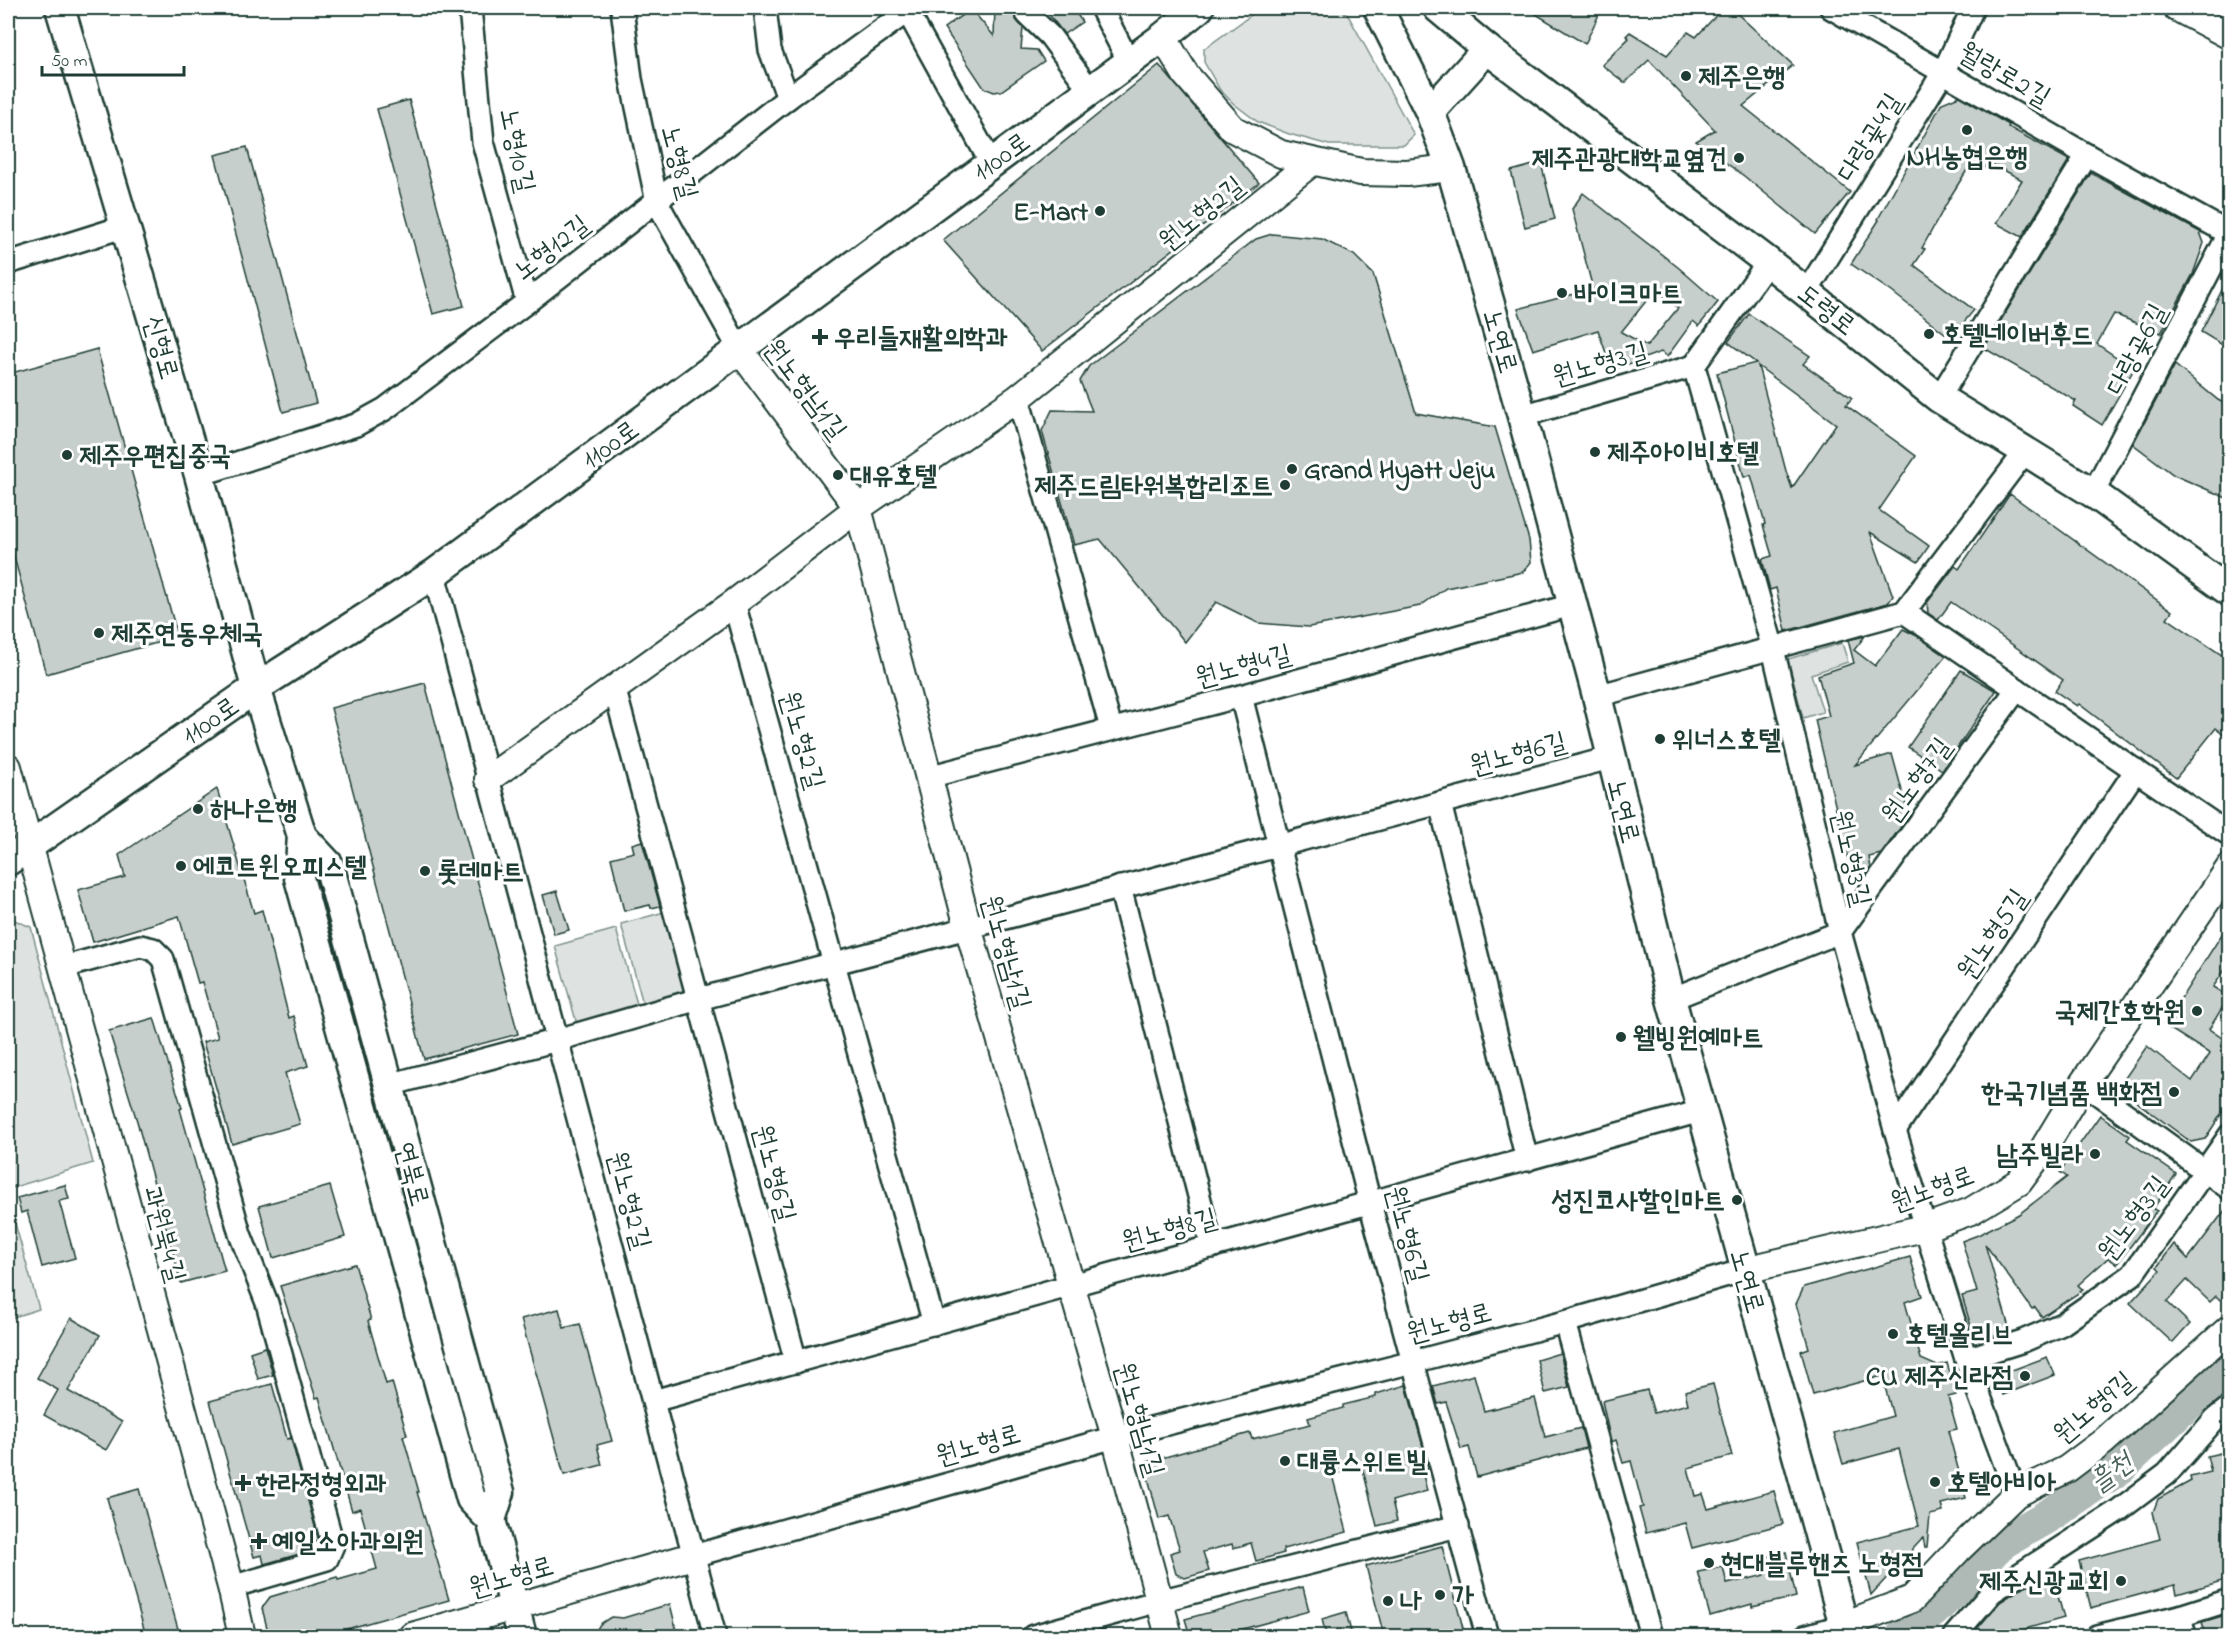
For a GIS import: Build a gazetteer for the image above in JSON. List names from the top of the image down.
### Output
{
  "streets": {
    "main road": [
      "1100로",
      "도령로",
      "노연로",
      "신형로",
      "연북로"
    ],
    "street": [
      "월랑로2길",
      "다랑곶4길",
      "노형10길",
      "노형8길",
      "원노형2길",
      "노형12길",
      "다랑곶6길",
      "원노형3길",
      "원노형남1길",
      "원노형4길",
      "원노형6길",
      "원노형7길",
      "원노형5길",
      "원노형로",
      "원노형8길",
      "과원북4길",
      "원노형9길"
    ]
  },
  "crossings": [
    ["월랑로2길", "다랑곶4길"],
    ["월랑로2길", "다랑곶6길"],
    ["다랑곶4길", "도령로"],
    ["노형10길", "노형12길"],
    ["1100로", "노형8길"],
    ["1100로", "원노형2길"],
    ["1100로", "신형로"],
    ["1100로", "원노형남1길"],
    ["1100로", "연북로"],
    ["1100로", "과원북4길"],
    ["노형8길", "노형12길"],
    ["노형8길", "원노형남1길"],
    ["원노형2길", "원노형남1길"],
    ["원노형2길", "원노형6길"],
    ["원노형2길", "원노형로"],
    ["원노형2길", "원노형8길"],
    ["노형12길", "신형로"],
    ["도령로", "다랑곶6길"],
    ["노연로", "원노형3길"],
    ["노연로", "원노형4길"],
    ["노연로", "원노형6길"],
    ["노연로", "원노형로"],
    ["노연로", "원노형8길"],
    ["노연로", "원노형9길"],
    ["신형로", "연북로"],
    ["원노형3길", "원노형7길"],
    ["원노형3길", "원노형5길"],
    ["원노형3길", "원노형로"],
    ["원노형3길", "원노형9길"],
    ["원노형남1길", "원노형4길"],
    ["원노형남1길", "원노형6길"],
    ["원노형남1길", "원노형로"],
    ["원노형남1길", "원노형8길"],
    ["원노형4길", "원노형6길"],
    ["원노형6길", "연북로"],
    ["원노형6길", "원노형로"],
    ["원노형6길", "원노형8길"],
    ["연북로", "원노형로"]
  ],
  "water": ["흘천"],
  "places": {
    "other": [
      "제주은행",
      "NH농협은행",
      "제주관광대학교옆건",
      "E-Mart",
      "바이크마트",
      "호텔네이버후드",
      "제주아이비호텔",
      "제주우편집중국",
      "Grand Hyatt Jeju",
      "대유호텔",
      "제주드림타워복합리조트",
      "제주연동우체국",
      "위너스호텔",
      "하나은행",
      "에코트윈오피스텔",
      "롯데마트",
      "국제간호학원",
      "웰빙원예마트",
      "한국기념품 백화점",
      "남주빌라",
      "성진코사할인마트",
      "호텔올리브",
      "CU 제주신라점",
      "대륭스위트빌",
      "호텔아비아",
      "현대블루핸즈 노형점",
      "제주신광교회",
      "가",
      "나"
    ],
    "health": ["우리들재활의학과", "한라정형외과", "예일소아과의원"]
  },
  "scale_bar": "50 m"
}
